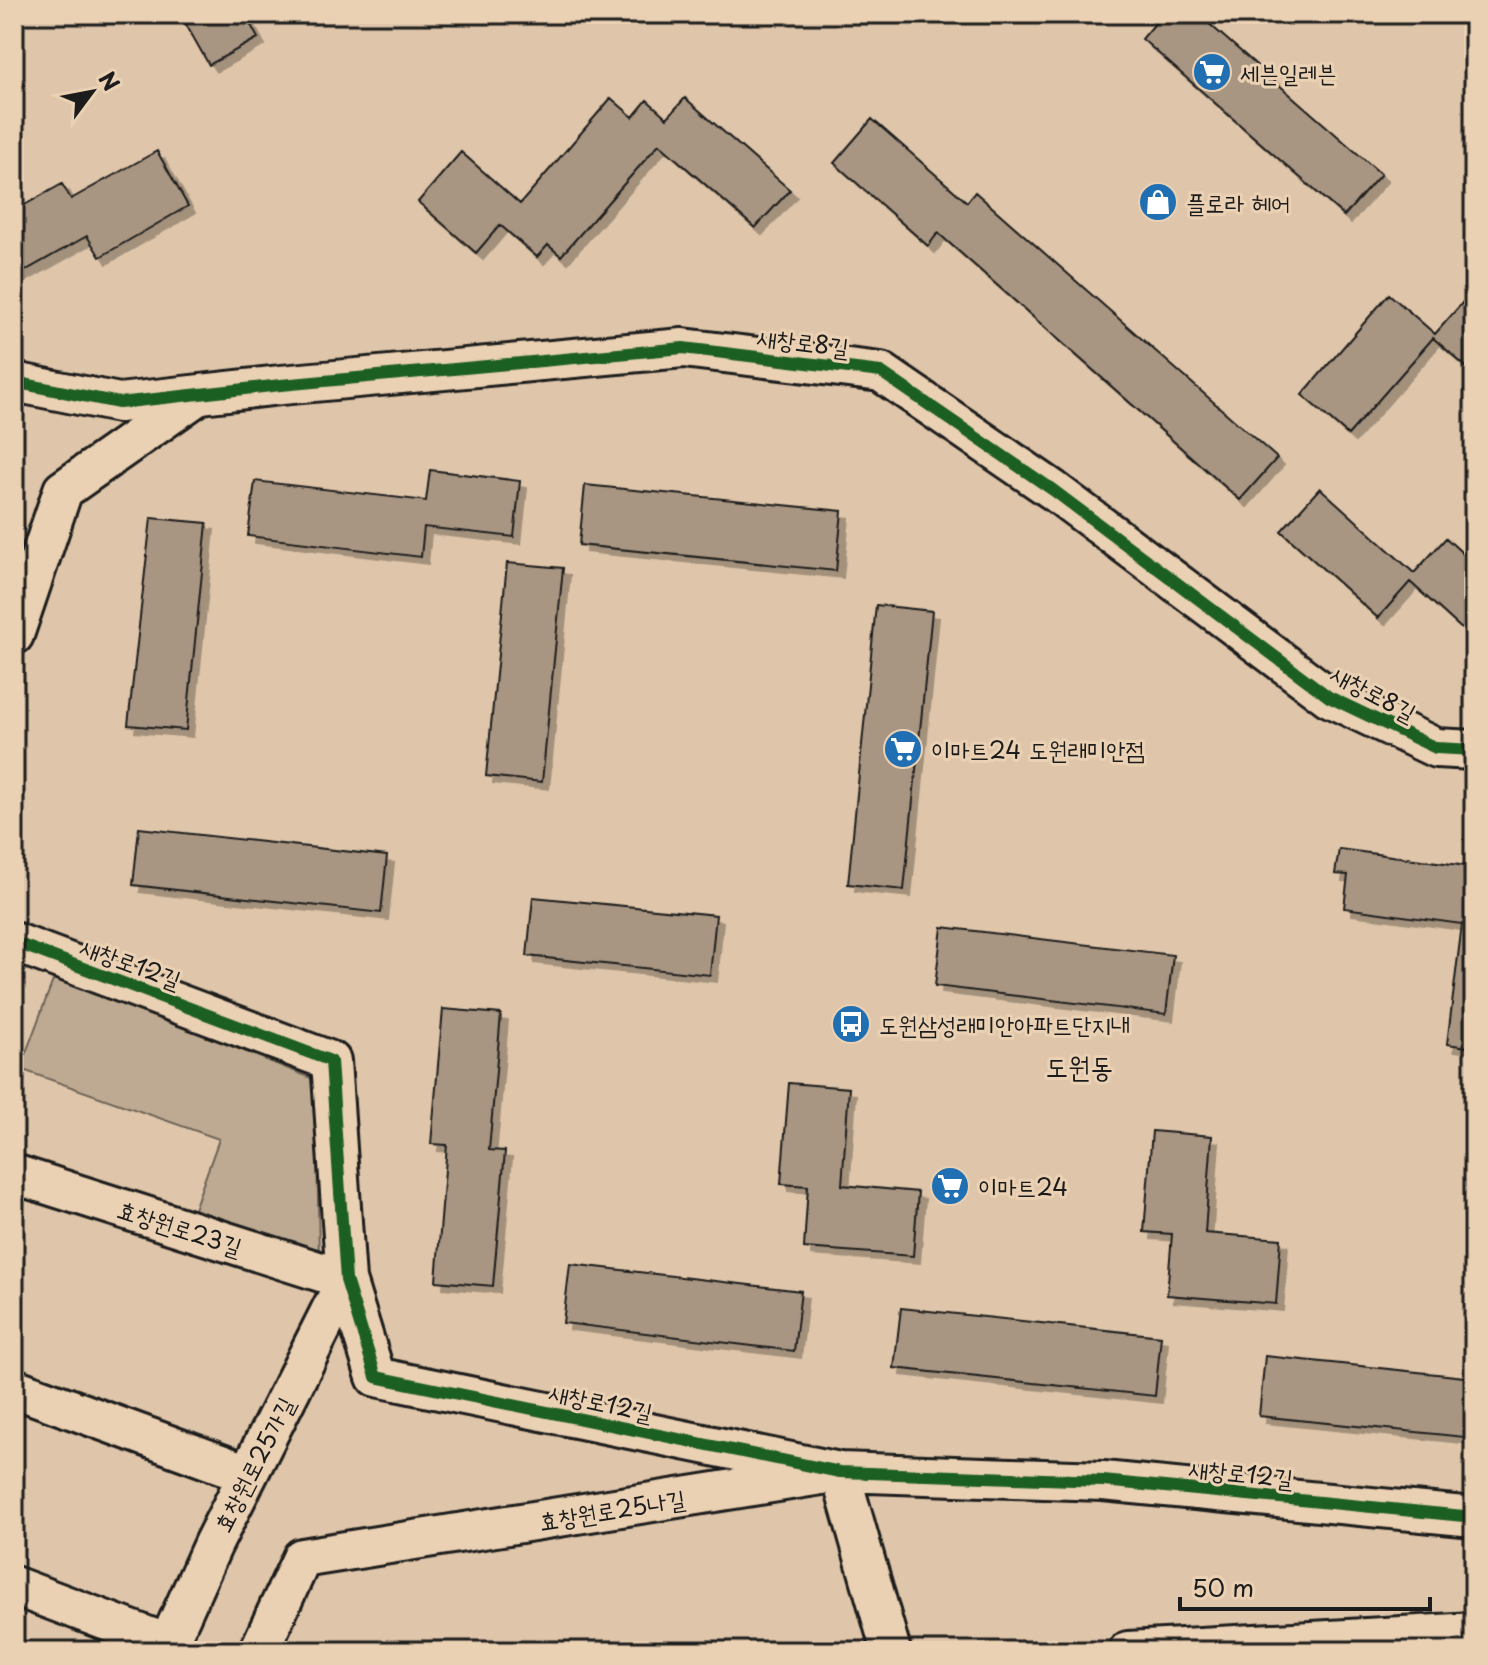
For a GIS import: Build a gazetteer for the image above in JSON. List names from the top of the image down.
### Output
{
  "streets": {
    "street": [
      "새창로8길",
      "새창로12길",
      "효창원로23길",
      "효창원로25가길",
      "효창원로25나길"
    ]
  },
  "crossings": [
    ["새창로12길", "효창원로23길"],
    ["새창로12길", "효창원로25가길"],
    ["새창로12길", "효창원로25나길"],
    ["효창원로23길", "효창원로25가길"]
  ],
  "districts": ["도원동"],
  "places": {
    "supermarket": ["세븐일레븐", "이마트24 도원래미안점", "이마트24"],
    "shop": ["플로라 헤어"],
    "bus stop": ["도원삼성래미안아파트단지내"]
  },
  "scale_bar": "50 m",
  "north": "top right"
}
